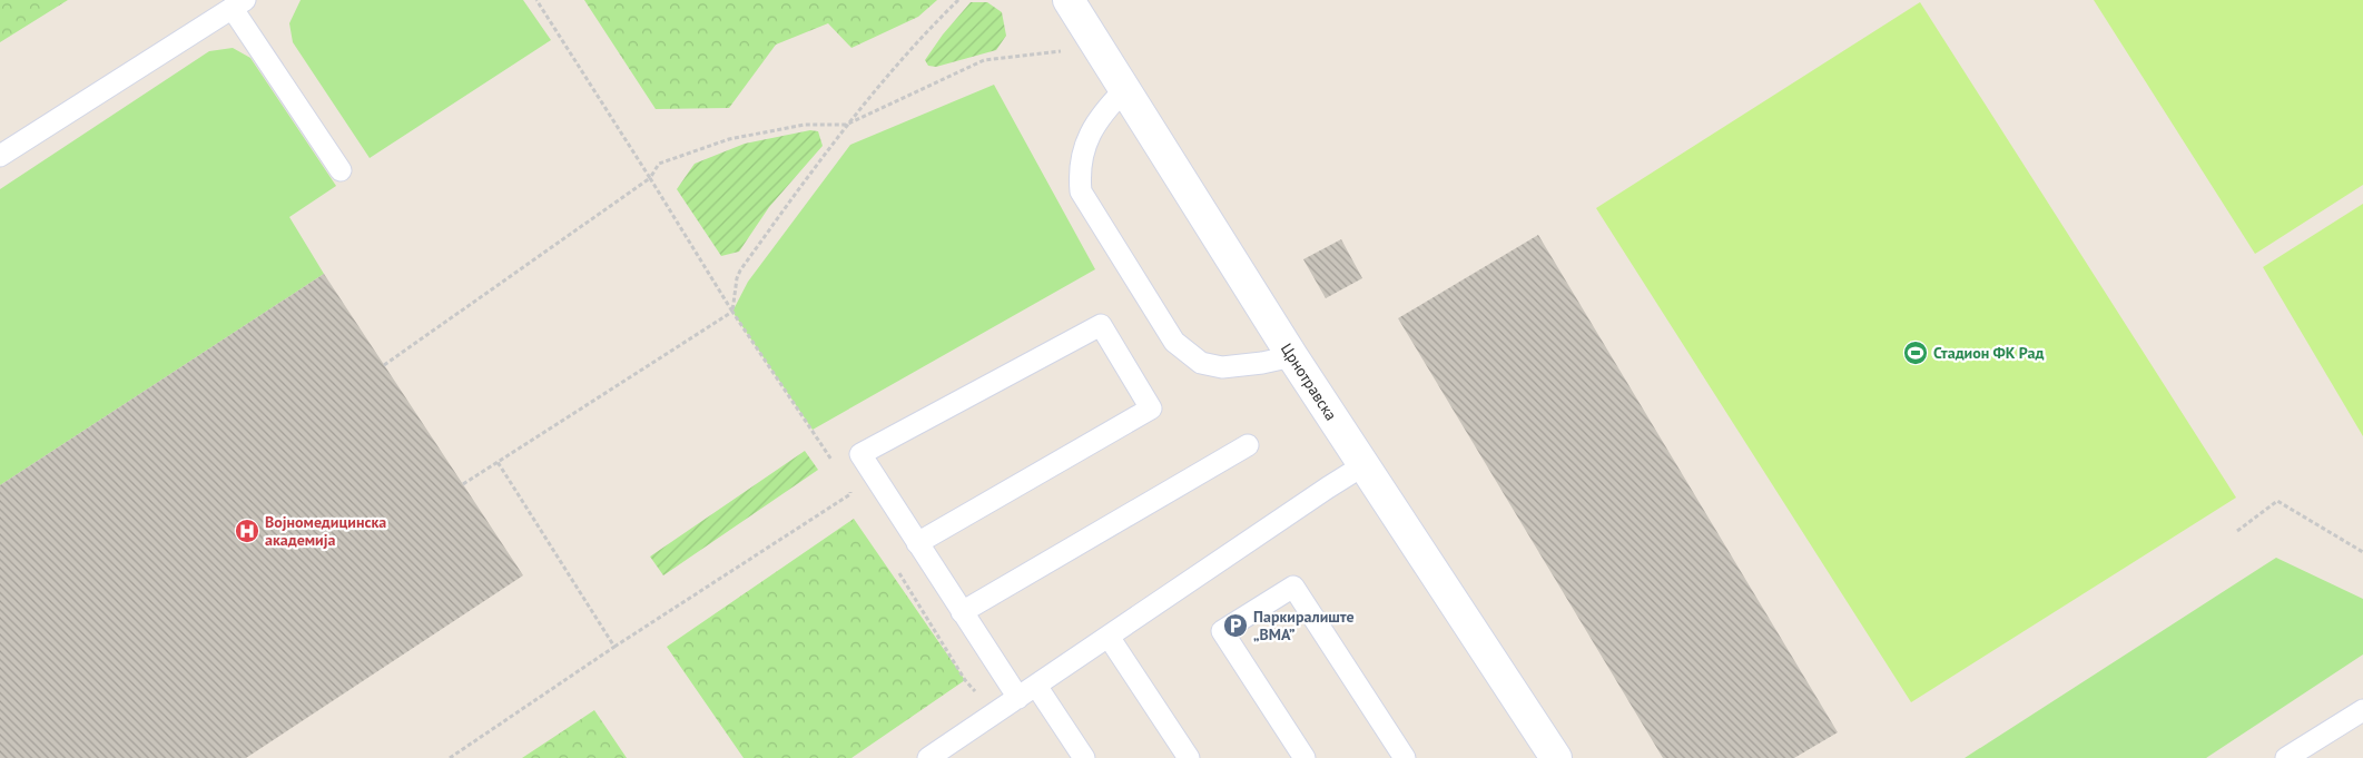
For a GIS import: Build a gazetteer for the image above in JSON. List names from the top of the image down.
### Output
{
  "streets": {
    "main road": ["Црнотравска"]
  },
  "places": {
    "sports": ["Стадион ФК Рад"],
    "hospital": ["Војномедицинска академија"],
    "parking": ["Паркиралиште „ВМА”"]
  }
}
